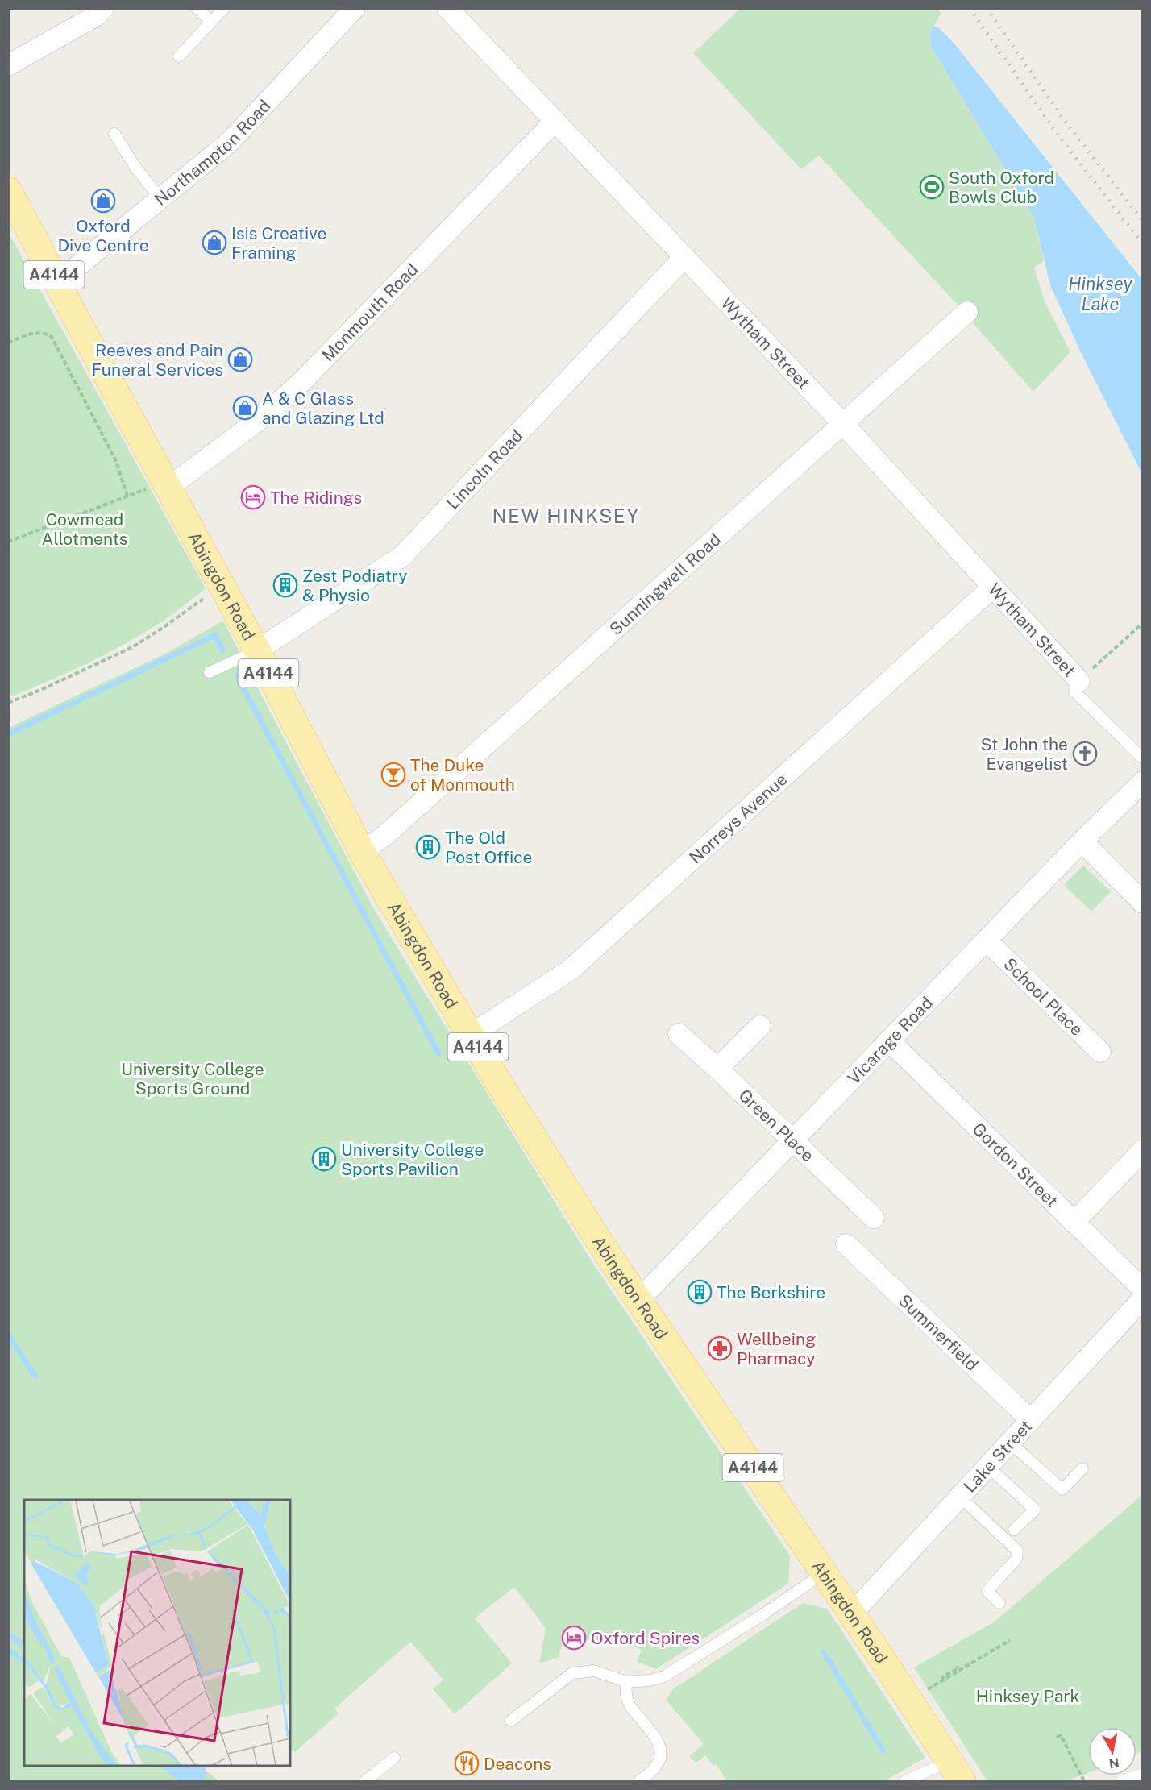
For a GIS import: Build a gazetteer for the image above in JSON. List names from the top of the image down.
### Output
{
  "streets": {
    "main road": ["A4144", "Abingdon Road"],
    "street": [
      "Northampton Road",
      "Monmouth Road",
      "Wytham Street",
      "Lincoln Road",
      "Sunningwell Road",
      "Norreys Avenue",
      "School Place",
      "Vicarage Road",
      "Green Place",
      "Gordon Street",
      "Summerfield",
      "Lake Street"
    ]
  },
  "crossings": [
    ["Northampton Road", "Abingdon Road"],
    ["Monmouth Road", "Wytham Street"],
    ["Monmouth Road", "Abingdon Road"],
    ["Wytham Street", "Lincoln Road"],
    ["Wytham Street", "Sunningwell Road"],
    ["Wytham Street", "Norreys Avenue"],
    ["Lincoln Road", "Abingdon Road"],
    ["Sunningwell Road", "Abingdon Road"],
    ["Abingdon Road", "Norreys Avenue"],
    ["Abingdon Road", "Vicarage Road"],
    ["Abingdon Road", "Lake Street"],
    ["School Place", "Vicarage Road"],
    ["Vicarage Road", "Green Place"],
    ["Vicarage Road", "Gordon Street"],
    ["Summerfield", "Lake Street"]
  ],
  "districts": ["NEW HINKSEY"],
  "water": ["Hinksey Lake"],
  "parks": ["Cowmead Allotments", "University College Sports Ground", "Hinksey Park"],
  "places": {
    "sports": ["South Oxford Bowls Club"],
    "shop": [
      "Oxford Dive Centre",
      "Isis Creative Framing",
      "Reeves and Pain Funeral Services",
      "A & C Glass and Glazing Ltd"
    ],
    "hotel": ["The Ridings", "Oxford Spires"],
    "building": [
      "Zest Podiatry & Physio",
      "The Old Post Office",
      "University College Sports Pavilion",
      "The Berkshire"
    ],
    "church": ["St John the Evangelist"],
    "bar": ["The Duke of Monmouth"],
    "pharmacy": ["Wellbeing Pharmacy"],
    "restaurant": ["Deacons"]
  },
  "north": "bottom"
}
